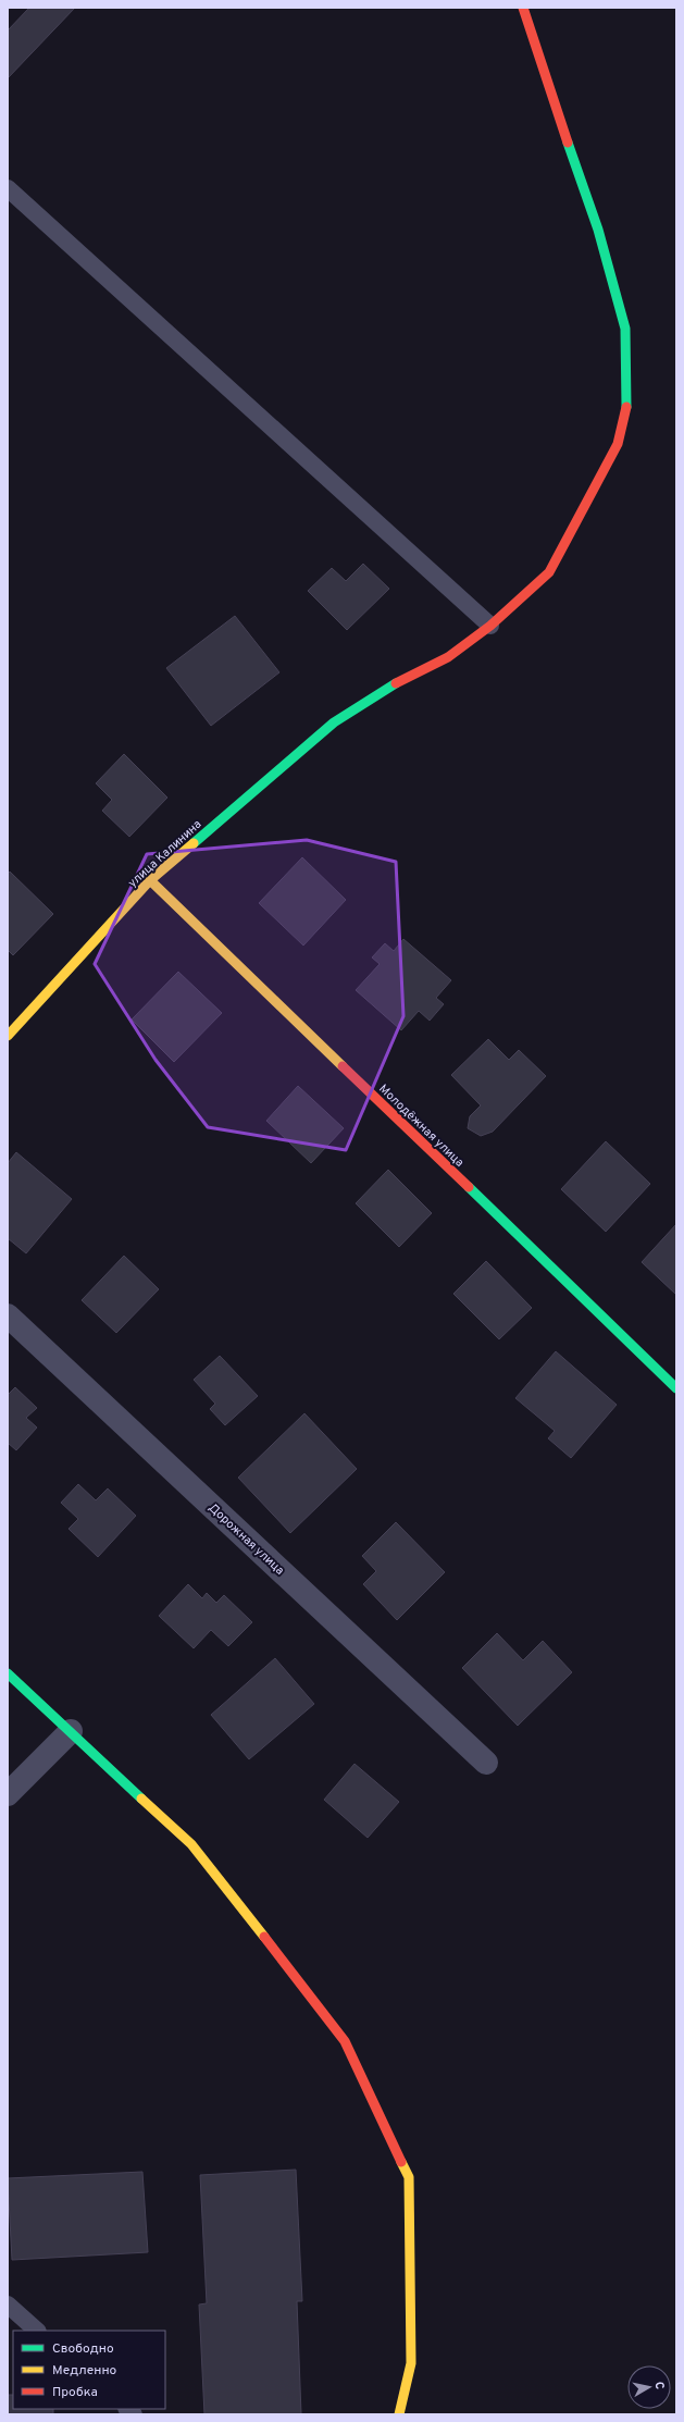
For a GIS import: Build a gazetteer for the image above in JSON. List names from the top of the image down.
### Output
{
  "streets": {
    "street": ["улица Калинина", "Молодёжная улица", "Дорожная улица"]
  },
  "crossings": [
    ["улица Калинина", "Молодёжная улица"]
  ],
  "legend": ["Свободно", "Медленно", "Пробка"],
  "north": "right"
}
